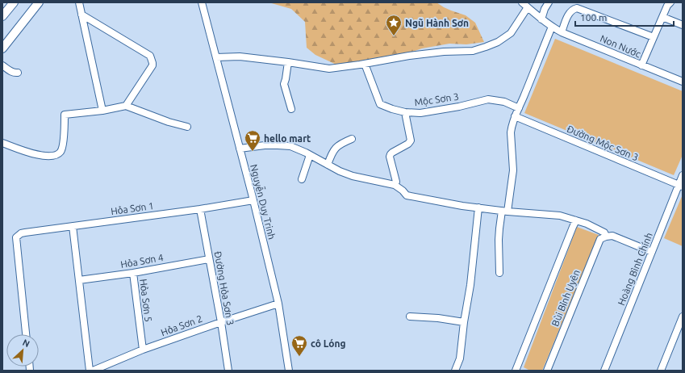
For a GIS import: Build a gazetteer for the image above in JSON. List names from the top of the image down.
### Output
{
  "streets": {
    "street": [
      "Non Nước",
      "Mộc Sơn 3",
      "Đường Mộc Sơn 3",
      "Nguyễn Duy Trinh",
      "Hỏa Sơn 1",
      "Hỏa Sơn 4",
      "Hoàng Bình Chính",
      "Đường Hỏa Sơn 3",
      "Bùi Bỉnh Uyên",
      "Hỏa Sơn 5",
      "Hỏa Sơn 2"
    ]
  },
  "crossings": [
    ["Đường Mộc Sơn 3", "Hoàng Bình Chính"],
    ["Nguyễn Duy Trinh", "Hỏa Sơn 1"],
    ["Nguyễn Duy Trinh", "Hỏa Sơn 2"],
    ["Hỏa Sơn 1", "Đường Hỏa Sơn 3"],
    ["Hỏa Sơn 4", "Đường Hỏa Sơn 3"],
    ["Hỏa Sơn 4", "Hỏa Sơn 5"],
    ["Đường Hỏa Sơn 3", "Hỏa Sơn 2"],
    ["Hỏa Sơn 5", "Hỏa Sơn 2"]
  ],
  "places": {
    "place": ["Ngũ Hành Sơn"],
    "supermarket": ["hello mart", "cô Lóng"]
  },
  "scale_bar": "100 m",
  "north": "top right"
}
